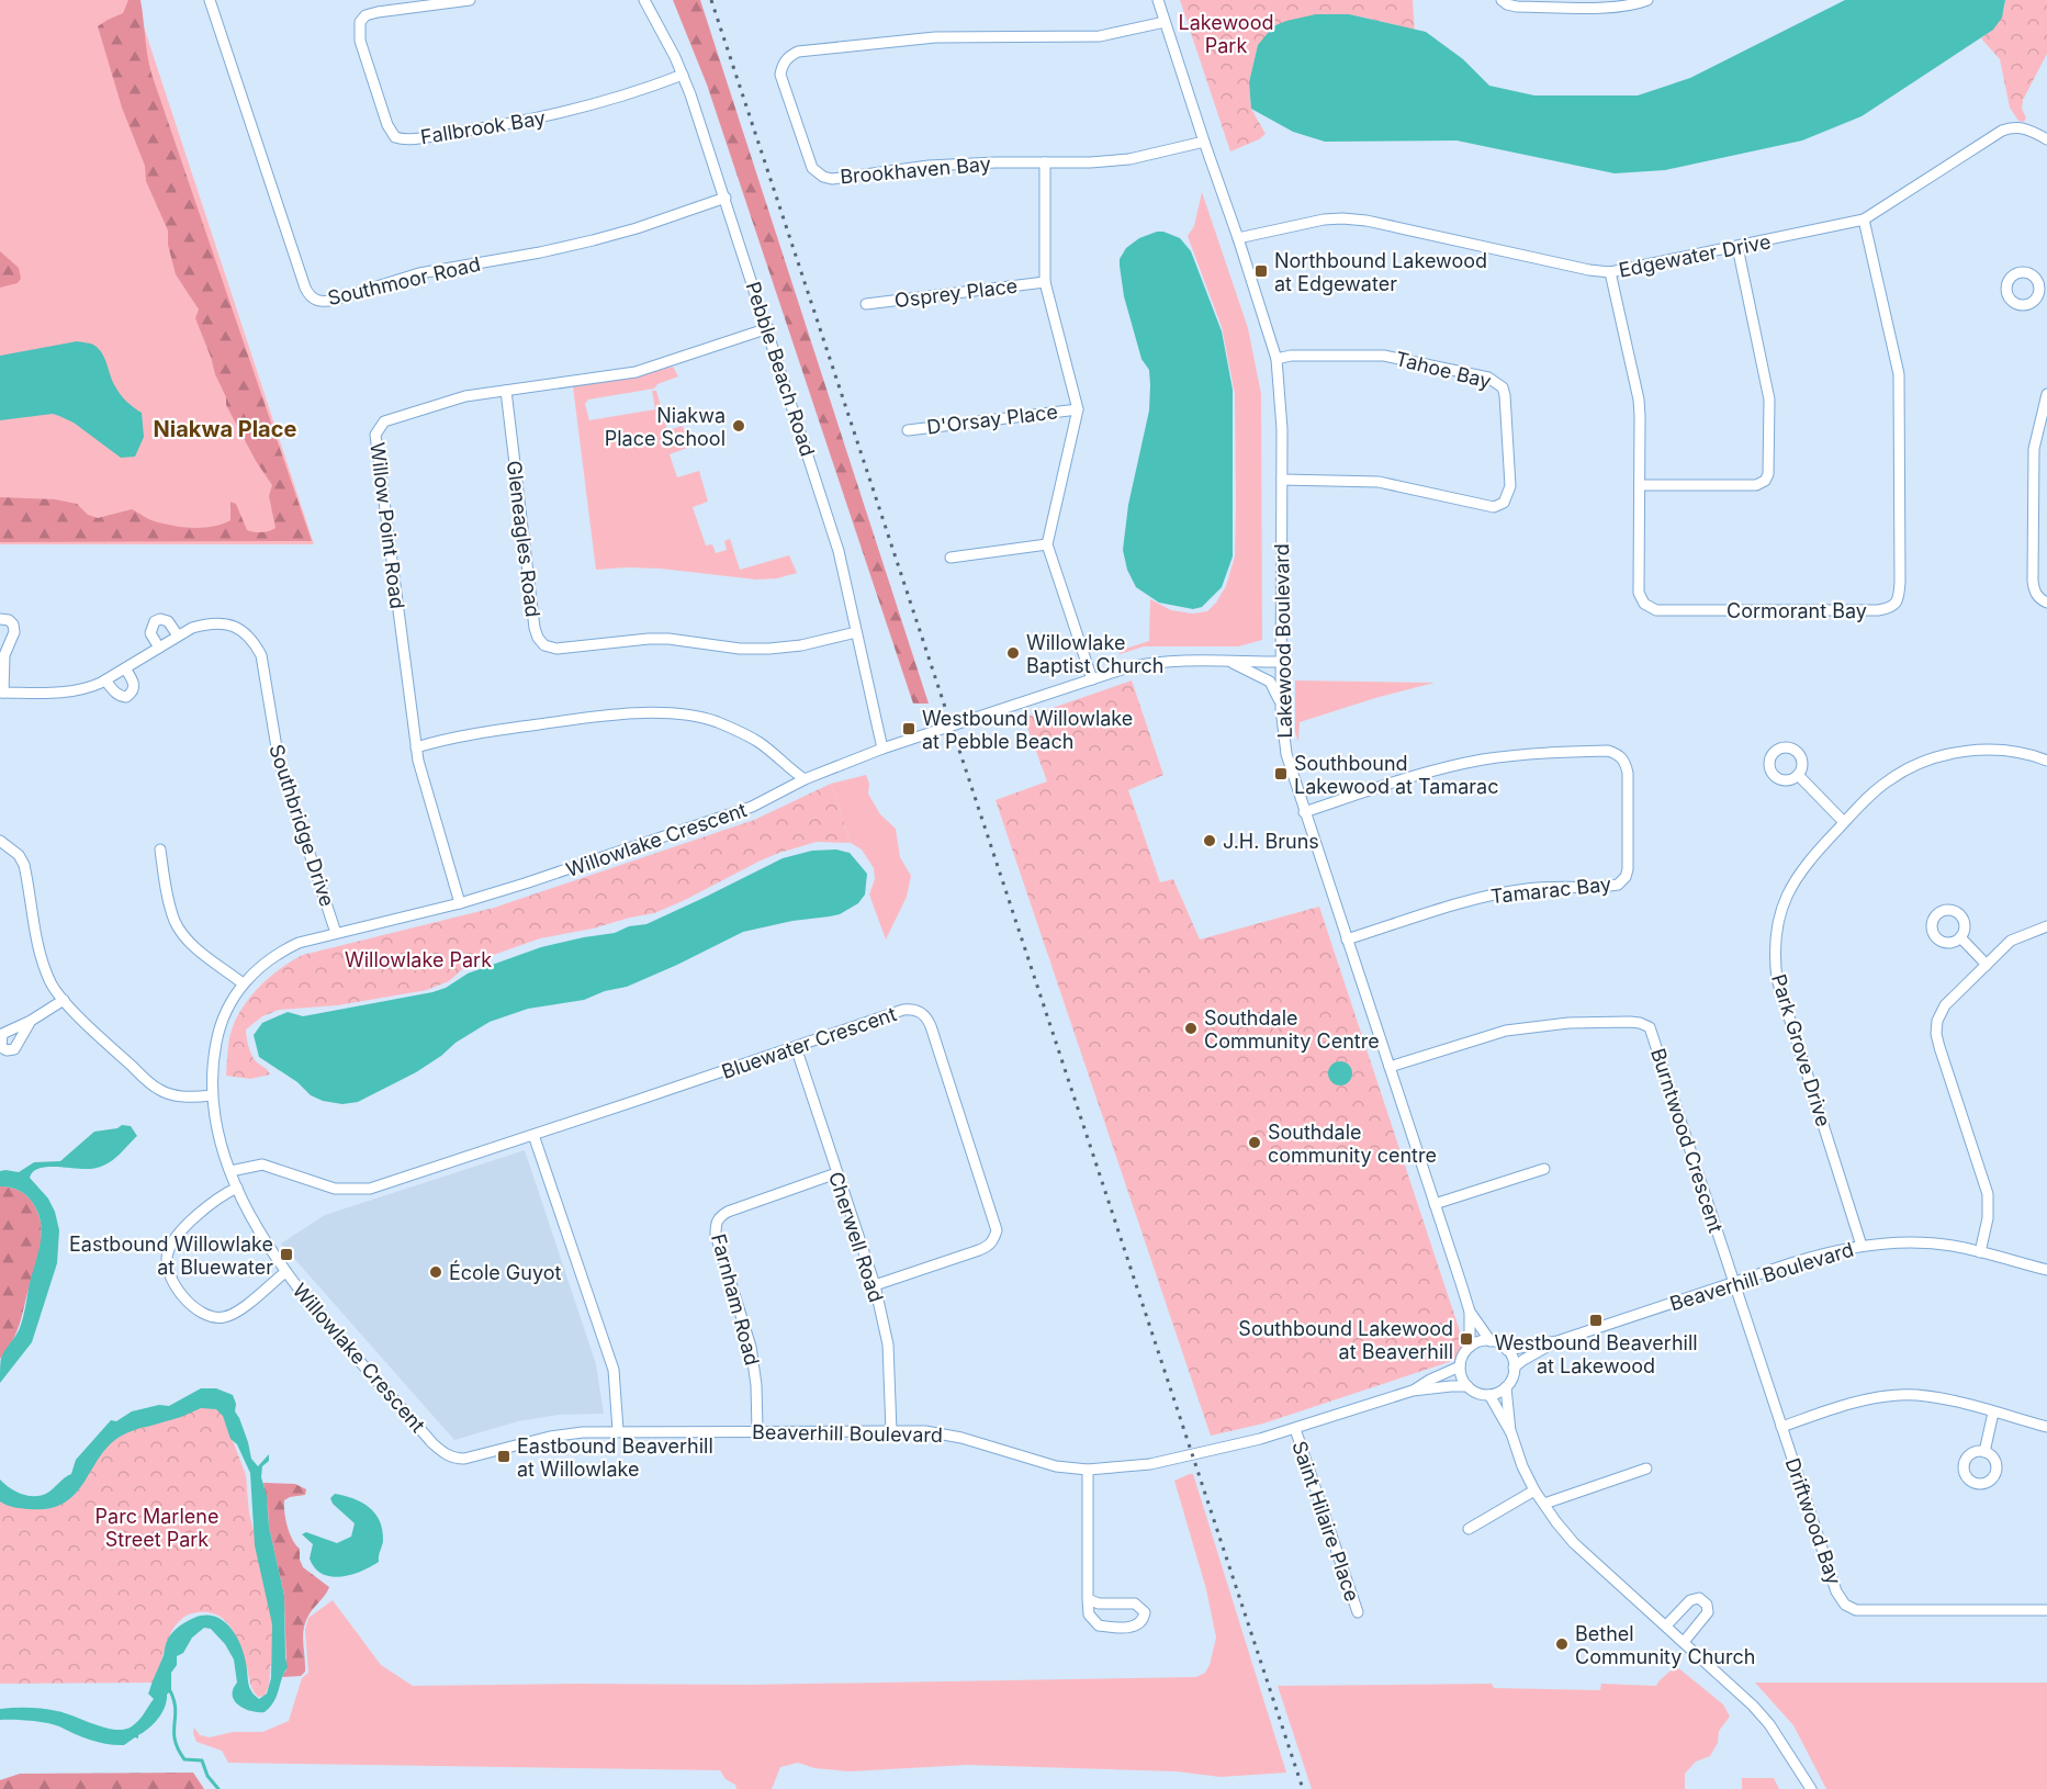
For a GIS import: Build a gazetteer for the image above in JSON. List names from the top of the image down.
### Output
{
  "streets": {
    "street": [
      "Fallbrook Bay",
      "Brookhaven Bay",
      "Edgewater Drive",
      "Southmoor Road",
      "Osprey Place",
      "Pebble Beach Road",
      "Tahoe Bay",
      "D'Orsay Place",
      "Willow Point Road",
      "Gleneagles Road",
      "Cormorant Bay",
      "Lakewood Boulevard",
      "Southbridge Drive",
      "Willowlake Crescent",
      "Tamarac Bay",
      "Bluewater Crescent",
      "Park Grove Drive",
      "Burntwood Crescent",
      "Cherwell Road",
      "Beaverhill Boulevard",
      "Farnham Road",
      "Saint Hilaire Place",
      "Driftwood Bay"
    ]
  },
  "crossings": [
    ["Fallbrook Bay", "Pebble Beach Road"],
    ["Brookhaven Bay", "Lakewood Boulevard"],
    ["Edgewater Drive", "Cormorant Bay"],
    ["Edgewater Drive", "Lakewood Boulevard"],
    ["Southmoor Road", "Pebble Beach Road"],
    ["Pebble Beach Road", "Willow Point Road"],
    ["Pebble Beach Road", "Gleneagles Road"],
    ["Pebble Beach Road", "Willowlake Crescent"],
    ["Tahoe Bay", "Lakewood Boulevard"],
    ["Willow Point Road", "Gleneagles Road"],
    ["Willow Point Road", "Willowlake Crescent"],
    ["Lakewood Boulevard", "Willowlake Crescent"],
    ["Lakewood Boulevard", "Tamarac Bay"],
    ["Lakewood Boulevard", "Burntwood Crescent"],
    ["Lakewood Boulevard", "Beaverhill Boulevard"],
    ["Southbridge Drive", "Willowlake Crescent"],
    ["Willowlake Crescent", "Bluewater Crescent"],
    ["Willowlake Crescent", "Beaverhill Boulevard"],
    ["Bluewater Crescent", "Cherwell Road"],
    ["Park Grove Drive", "Beaverhill Boulevard"],
    ["Burntwood Crescent", "Beaverhill Boulevard"],
    ["Burntwood Crescent", "Driftwood Bay"],
    ["Cherwell Road", "Beaverhill Boulevard"],
    ["Cherwell Road", "Farnham Road"],
    ["Beaverhill Boulevard", "Farnham Road"],
    ["Beaverhill Boulevard", "Saint Hilaire Place"],
    ["Beaverhill Boulevard", "Driftwood Bay"]
  ],
  "districts": ["Niakwa Place"],
  "parks": ["Lakewood Park", "Willowlake Park", "Parc Marlene Street Park"],
  "places": {
    "transit": [
      "Northbound Lakewood at Edgewater",
      "Westbound Willowlake at Pebble Beach",
      "Southbound Lakewood at Tamarac",
      "Eastbound Willowlake at Bluewater",
      "Westbound Beaverhill at Lakewood",
      "Southbound Lakewood at Beaverhill",
      "Eastbound Beaverhill at Willowlake"
    ],
    "other": [
      "Niakwa Place School",
      "Willowlake Baptist Church",
      "J.H. Bruns",
      "Southdale Community Centre",
      "Southdale community centre",
      "École Guyot",
      "Bethel Community Church"
    ]
  }
}
